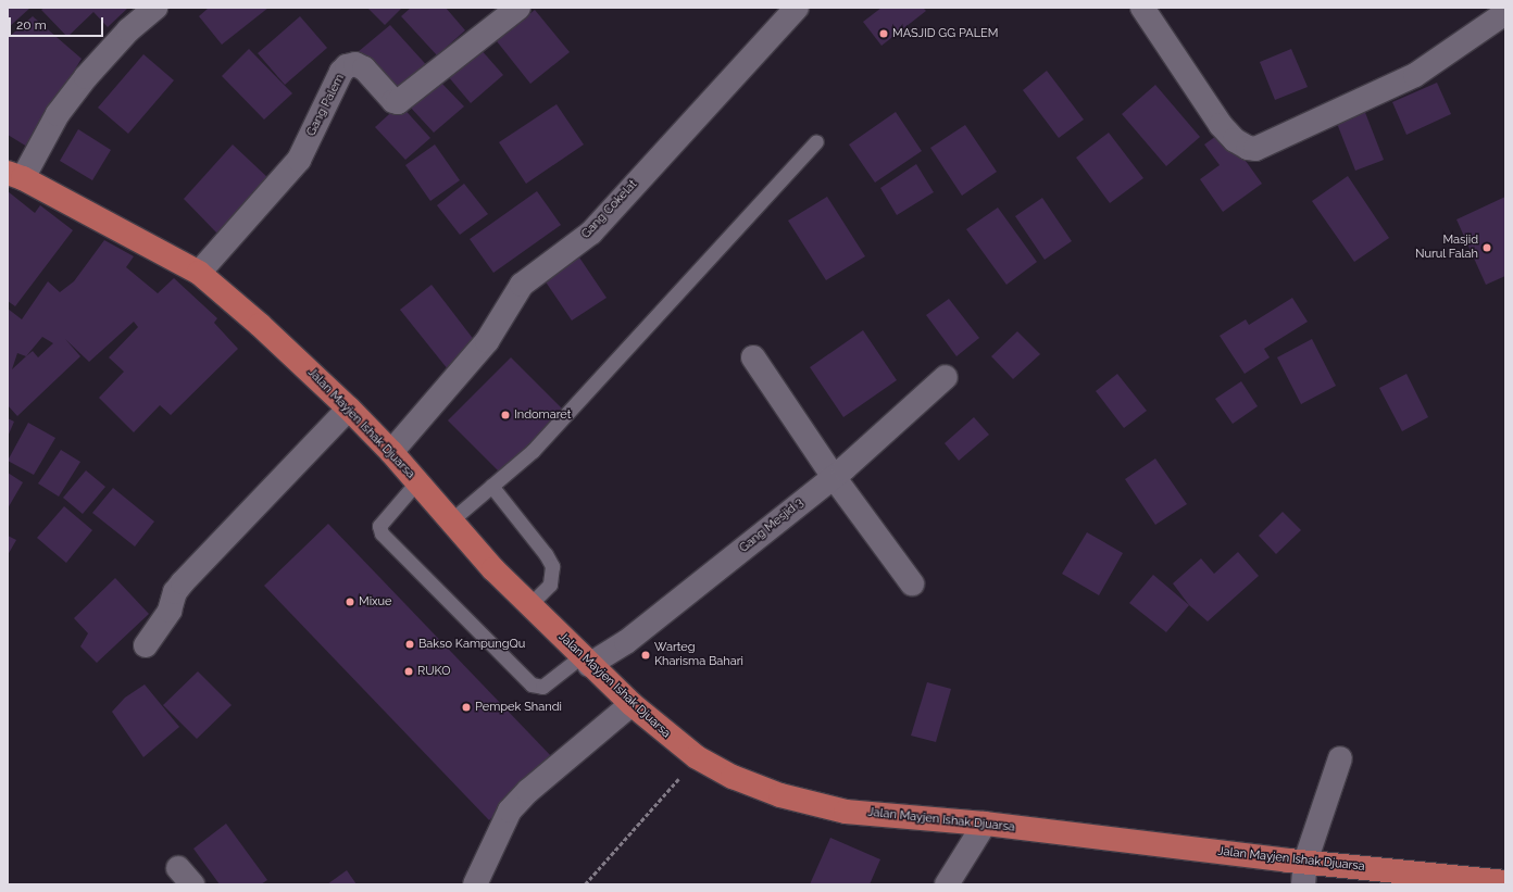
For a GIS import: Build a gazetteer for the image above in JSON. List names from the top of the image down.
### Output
{
  "streets": {
    "main road": ["Jalan Mayjen Ishak Djuarsa"],
    "street": ["Gang Palem", "Gang Cokelat", "Gang Mesjid 3"]
  },
  "crossings": [
    ["Gang Palem", "Jalan Mayjen Ishak Djuarsa"],
    ["Gang Cokelat", "Jalan Mayjen Ishak Djuarsa"],
    ["Jalan Mayjen Ishak Djuarsa", "Gang Mesjid 3"]
  ],
  "places": [
    "MASJID GG PALEM",
    "Masjid Nurul Falah",
    "Indomaret",
    "Mixue",
    "Bakso KampungQu",
    "Warteg Kharisma Bahari",
    "RUKO",
    "Pempek Shandi"
  ],
  "scale_bar": "20 m"
}
